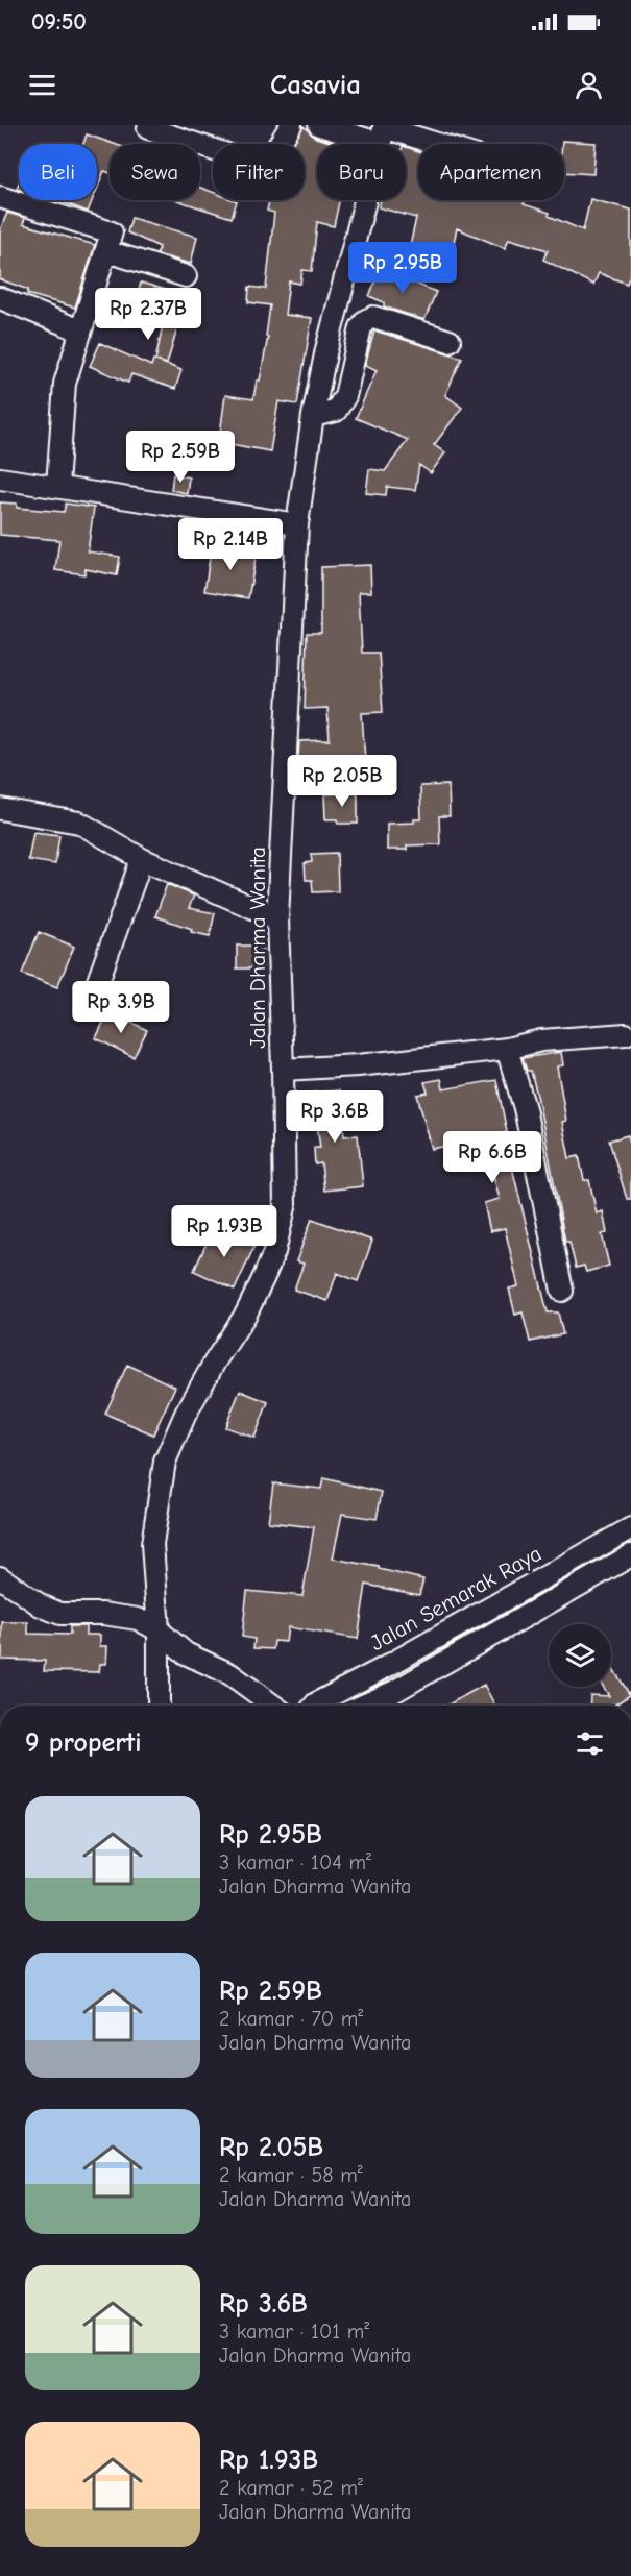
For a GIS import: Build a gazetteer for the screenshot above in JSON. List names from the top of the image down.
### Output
{
  "streets": {
    "street": ["Jalan Dharma Wanita", "Jalan Semarak Raya"]
  },
  "page": {
    "status": "09:50",
    "header": "Casavia",
    "chip": [
      "Beli",
      "Sewa",
      "Filter",
      "Baru",
      "Apartemen"
    ],
    "price": [
      "Rp 2.95B",
      "Rp 2.37B",
      "Rp 2.59B",
      "Rp 2.14B",
      "Rp 2.05B",
      "Rp 3.9B",
      "Rp 3.6B",
      "Rp 6.6B",
      "Rp 1.93B"
    ],
    "heading": "9 properti",
    "list": [
      {
        "name": "Rp 2.95B",
        "note": "3 kamar · 104 m² · Jalan Dharma Wanita"
      },
      {
        "name": "Rp 2.59B",
        "note": "2 kamar · 70 m² · Jalan Dharma Wanita"
      },
      {
        "name": "Rp 2.05B",
        "note": "2 kamar · 58 m² · Jalan Dharma Wanita"
      },
      {
        "name": "Rp 3.6B",
        "note": "3 kamar · 101 m² · Jalan Dharma Wanita"
      },
      {
        "name": "Rp 1.93B",
        "note": "2 kamar · 52 m² · Jalan Dharma Wanita"
      }
    ]
  }
}
